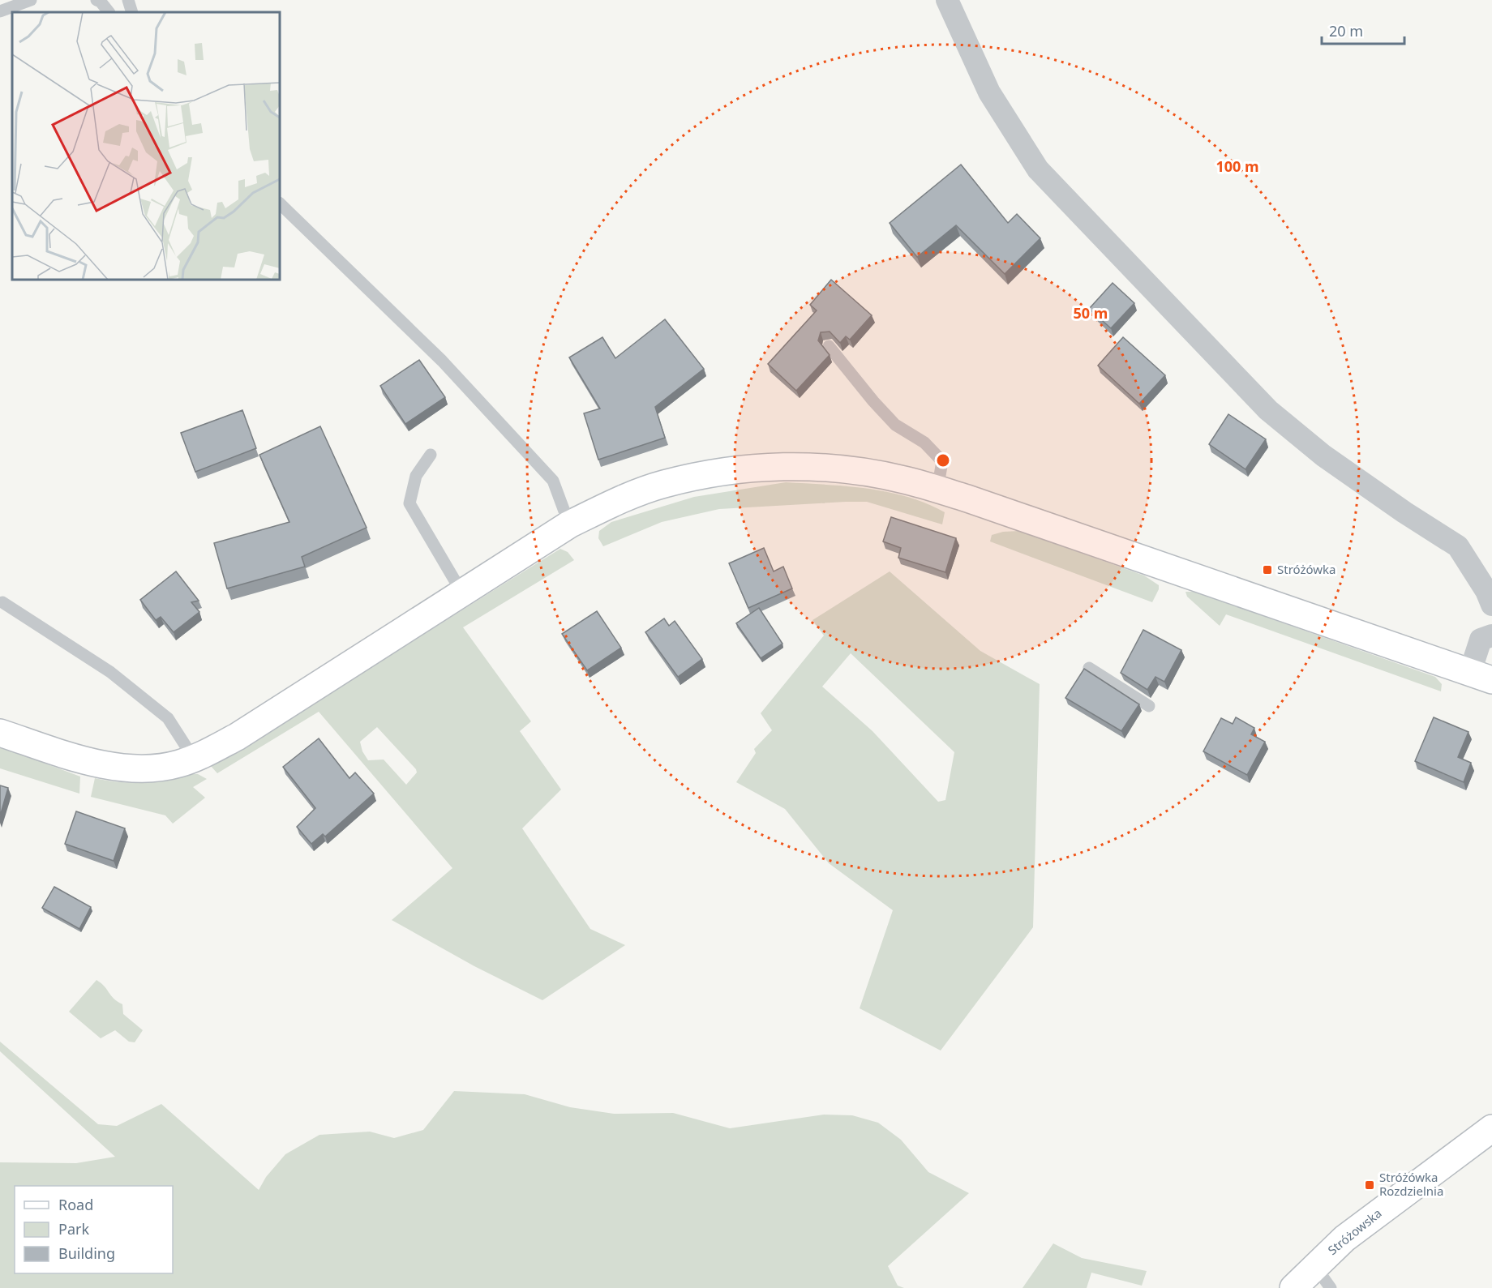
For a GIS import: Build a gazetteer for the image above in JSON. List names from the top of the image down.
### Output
{
  "streets": {
    "main road": ["Stróżowska"]
  },
  "places": {
    "transit": ["Stróżówka", "Stróżówka Rozdzielnia"]
  },
  "legend": ["Road", "Park", "Building"],
  "scale_bar": "20 m",
  "rings": ["100 m", "50 m"]
}
